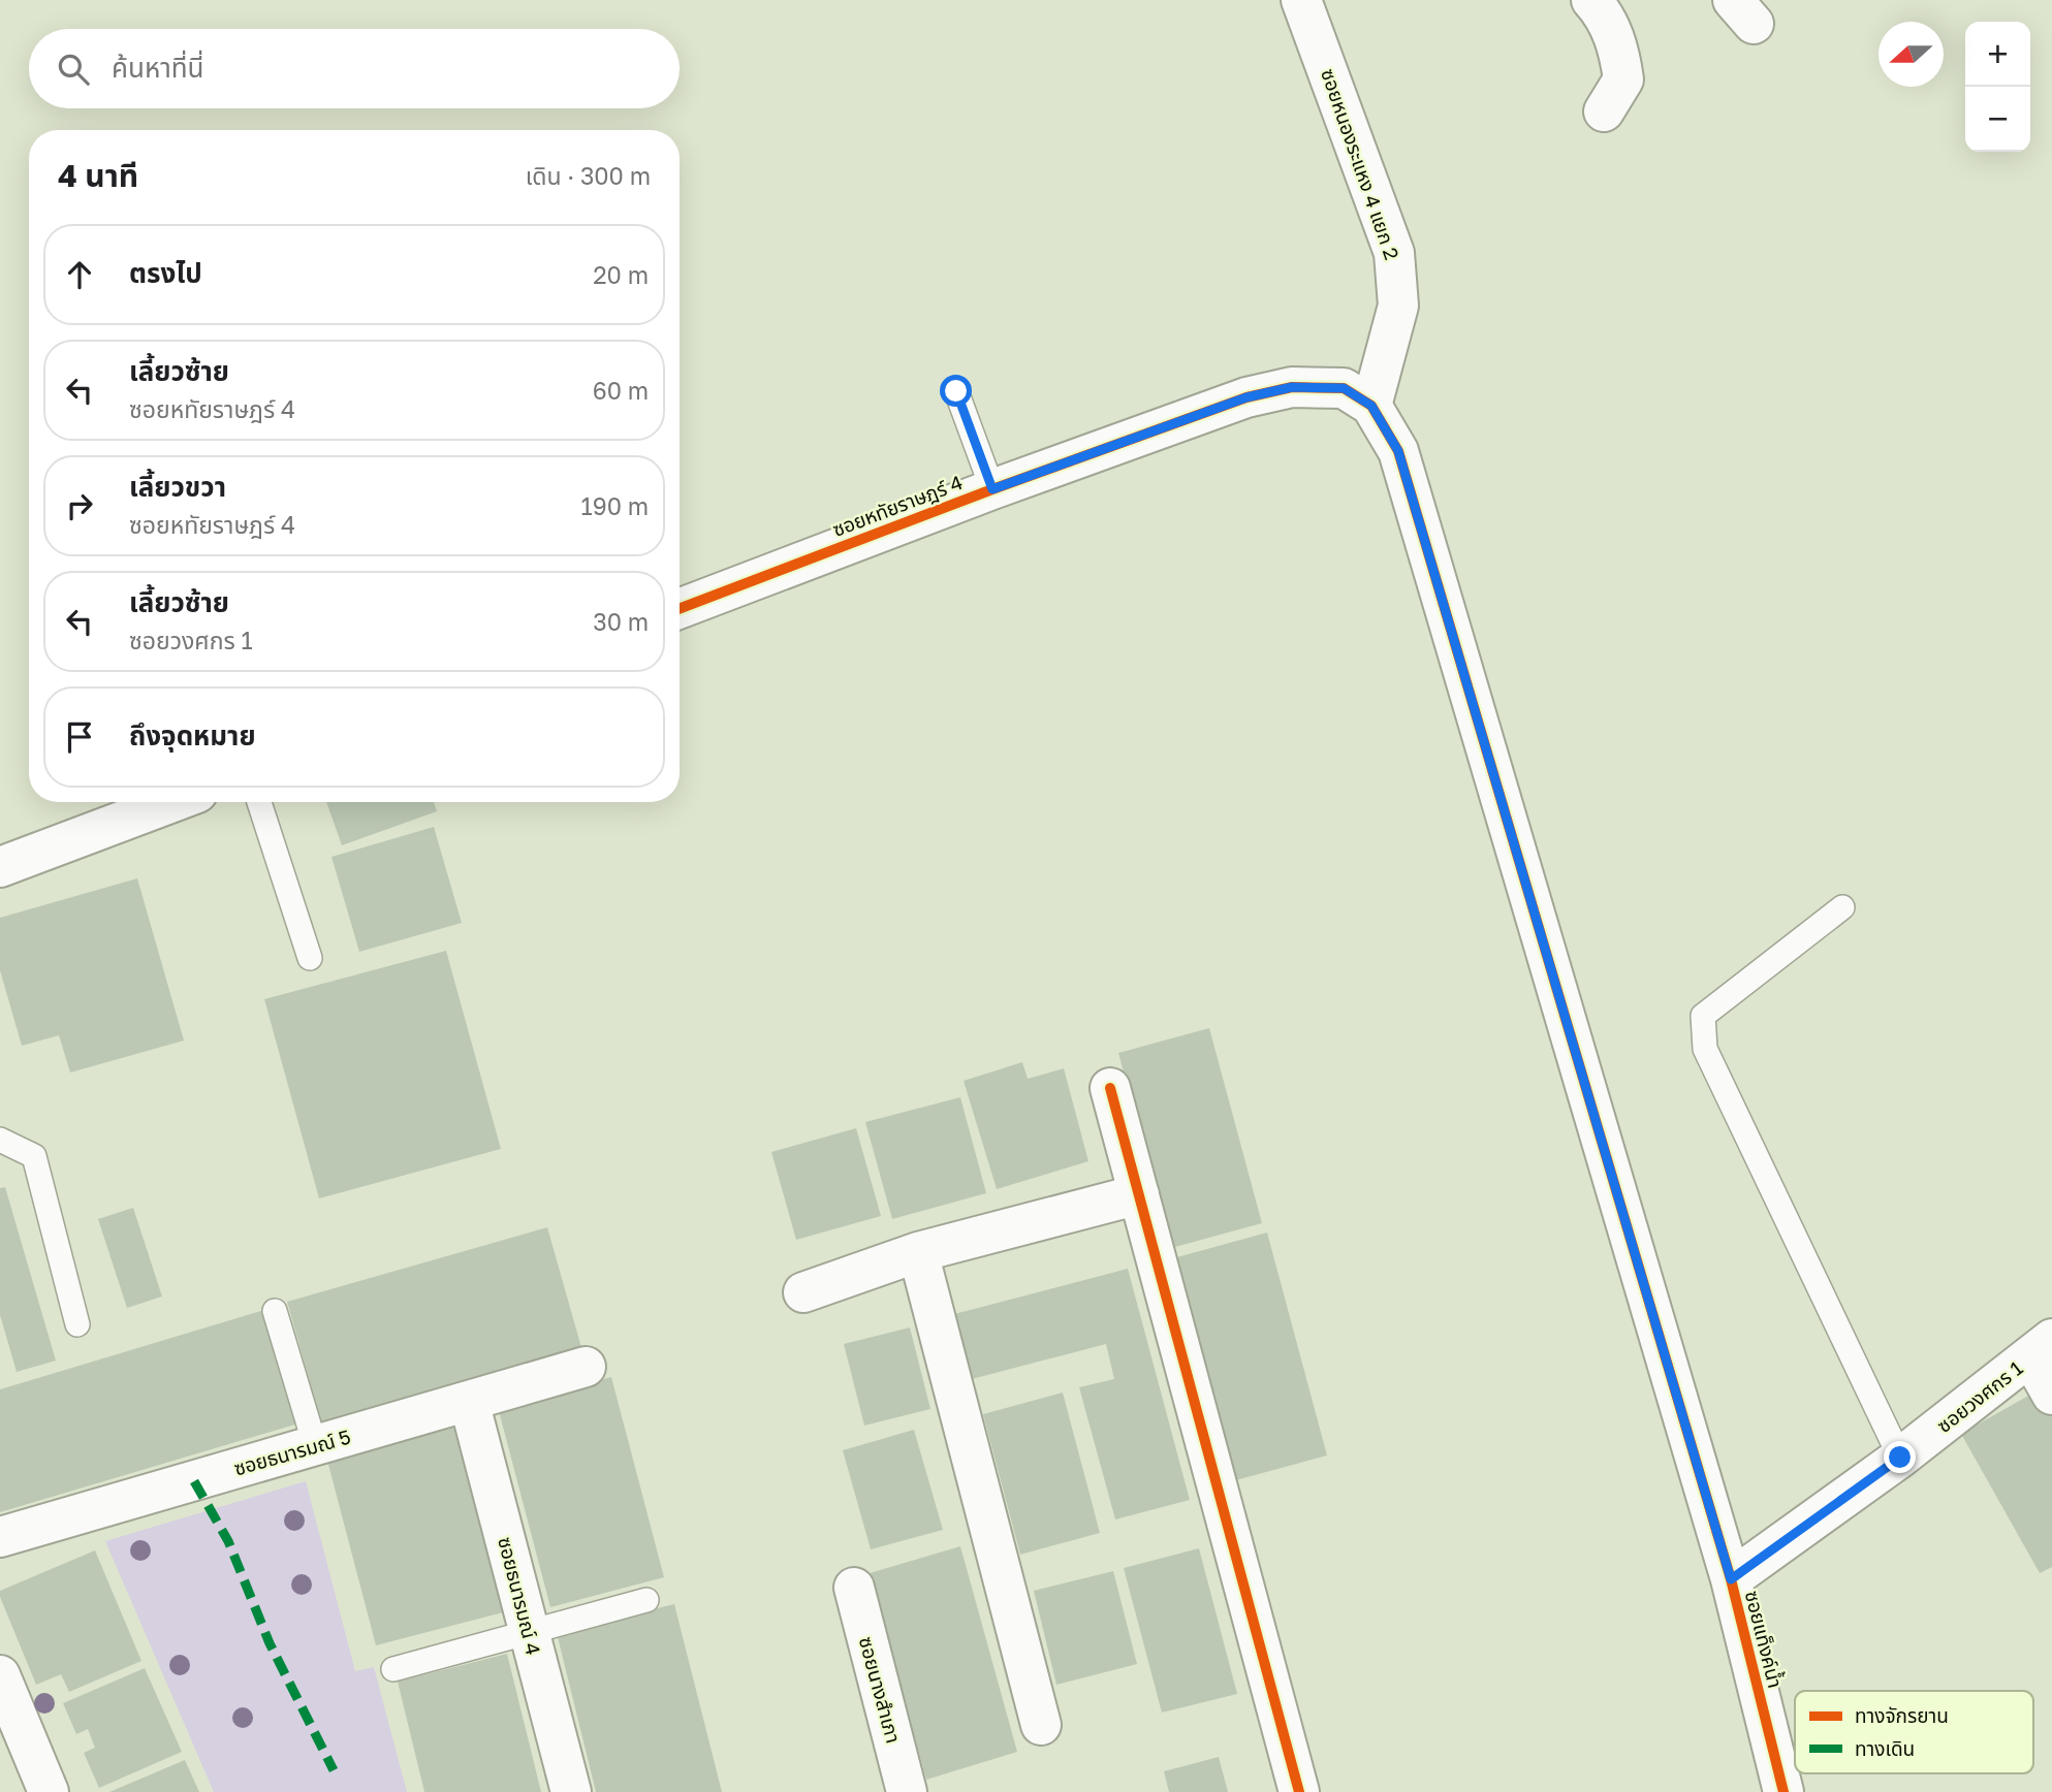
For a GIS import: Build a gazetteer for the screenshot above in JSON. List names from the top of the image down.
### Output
{
  "streets": {
    "street": [
      "ซอยหนองระแหง 4 แยก 2",
      "ซอยหทัยราษฎร์ 4",
      "ซอยวงศกร 1",
      "ซอยธนารมณ์ 5",
      "ซอยธนารมณ์ 4",
      "ซอยแท็งค์น้ำ",
      "ซอยนางสำเภา"
    ]
  },
  "crossings": [
    ["ซอยหนองระแหง 4 แยก 2", "ซอยหทัยราษฎร์ 4"],
    ["ซอยหทัยราษฎร์ 4", "ซอยวงศกร 1"],
    ["ซอยหทัยราษฎร์ 4", "ซอยแท็งค์น้ำ"],
    ["ซอยวงศกร 1", "ซอยแท็งค์น้ำ"],
    ["ซอยธนารมณ์ 5", "ซอยธนารมณ์ 4"]
  ],
  "legend": ["ทางจักรยาน", "ทางเดิน"],
  "north": "left",
  "page": {
    "map_buttons": ["+", "−"],
    "search": "ค้นหาที่นี่",
    "heading": ["4 นาที", "เดิน · 300 m"],
    "list": [
      ["ตรงไป", "20 m"],
      ["เลี้ยวซ้าย", "ซอยหทัยราษฎร์ 4", "60 m"],
      ["เลี้ยวขวา", "ซอยหทัยราษฎร์ 4", "190 m"],
      ["เลี้ยวซ้าย", "ซอยวงศกร 1", "30 m"],
      "ถึงจุดหมาย"
    ]
  }
}
